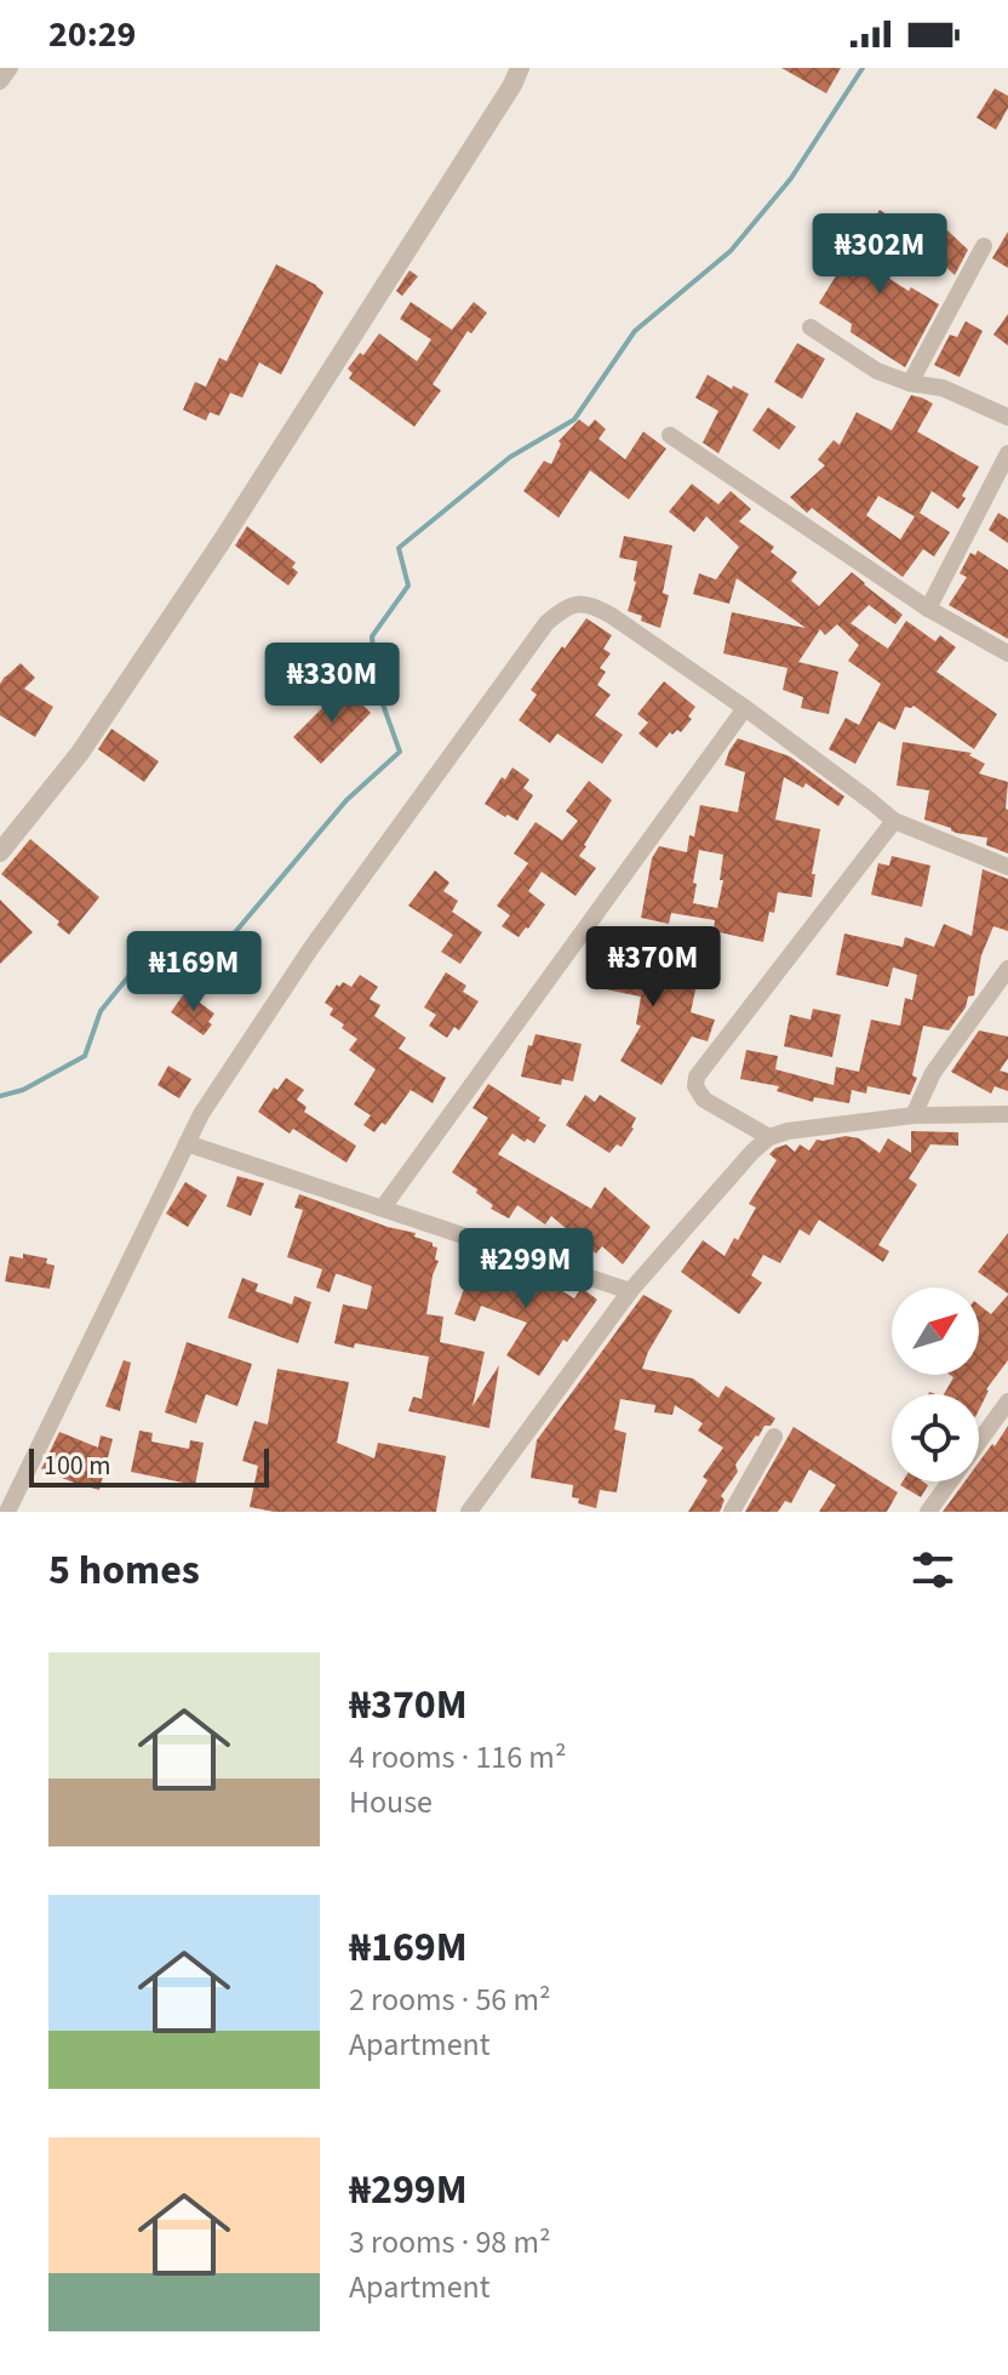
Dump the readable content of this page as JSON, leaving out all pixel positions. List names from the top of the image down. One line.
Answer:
{"scale_bar":"100 m","north":"top right","page":{"status":"20:29","price":["₦302M","₦330M","₦370M","₦169M","₦299M"],"scale":"100 m","heading":"5 homes","list":[{"name":"₦370M","note":"4 rooms · 116 m² · House"},{"name":"₦169M","note":"2 rooms · 56 m² · Apartment"},{"name":"₦299M","note":"3 rooms · 98 m² · Apartment"}]}}
